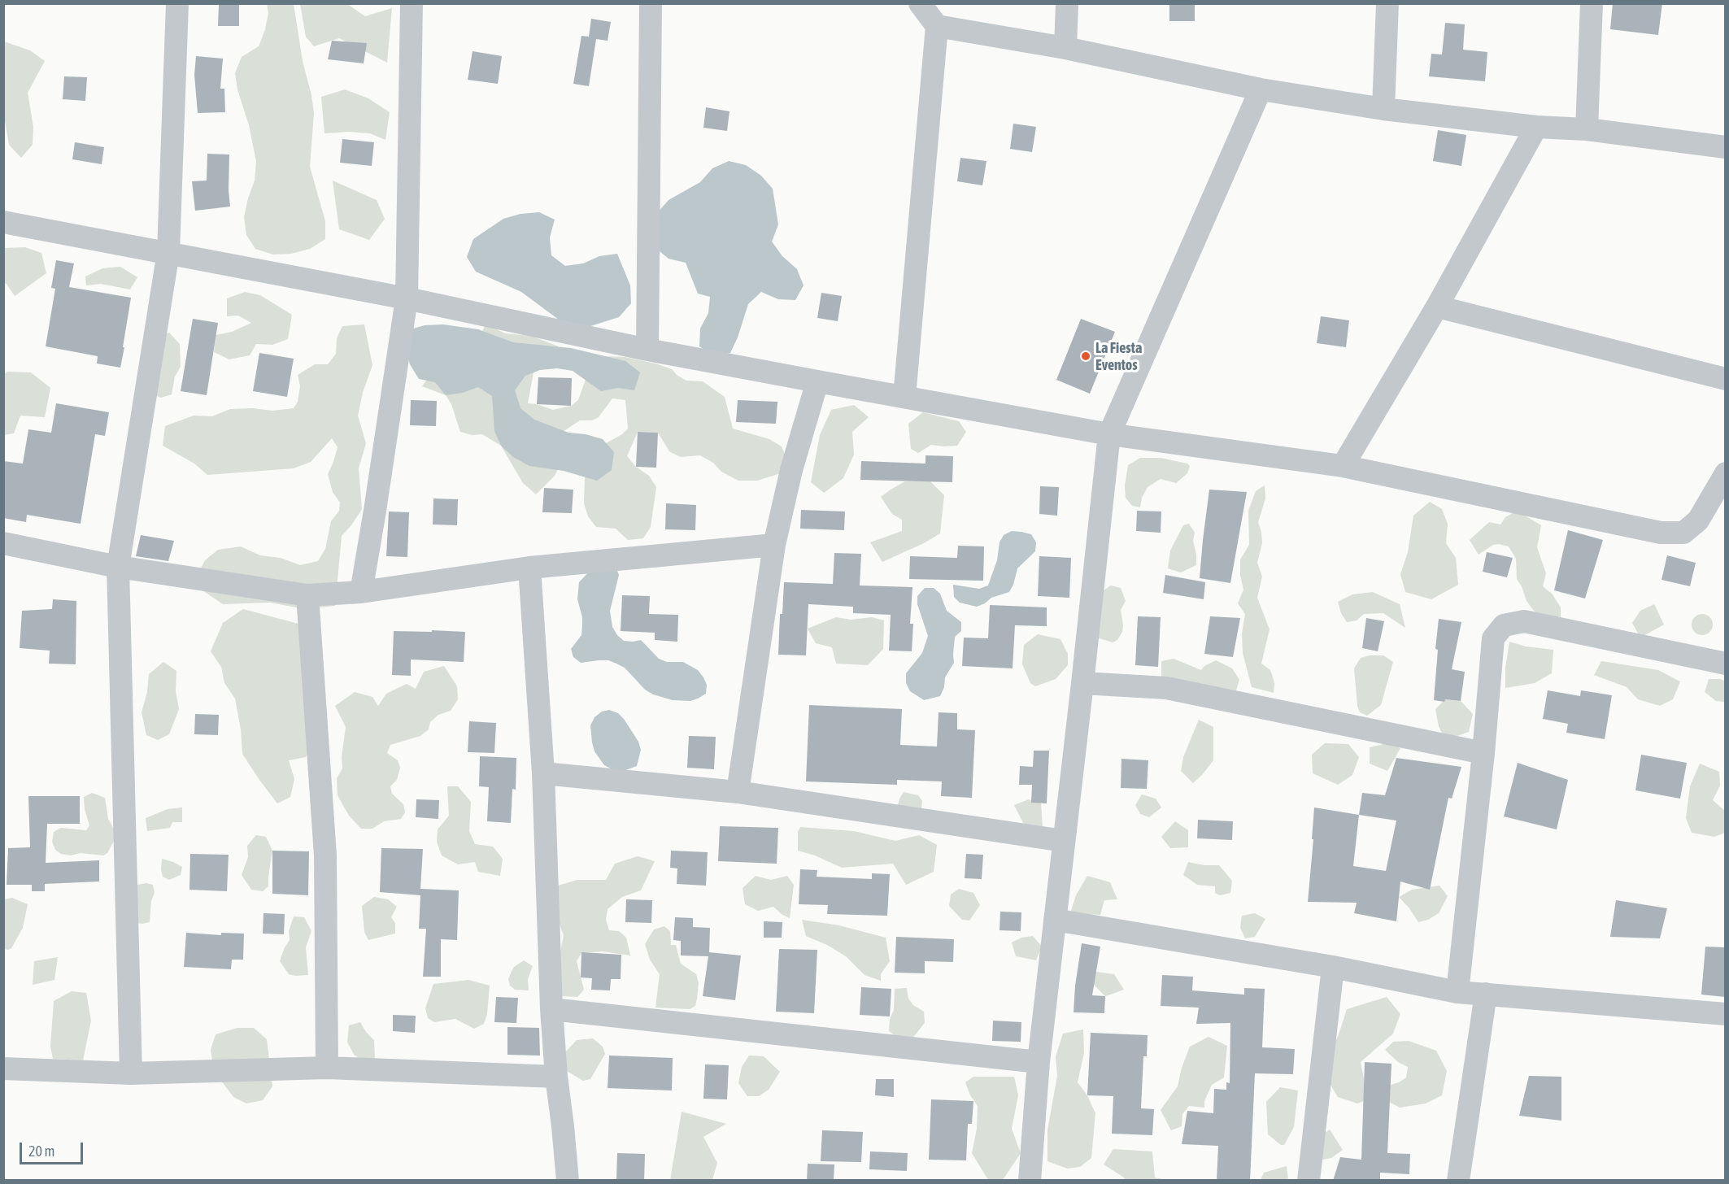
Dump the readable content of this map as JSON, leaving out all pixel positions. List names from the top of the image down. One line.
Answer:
{"places":["La Fiesta Eventos"],"scale_bar":"20 m"}
